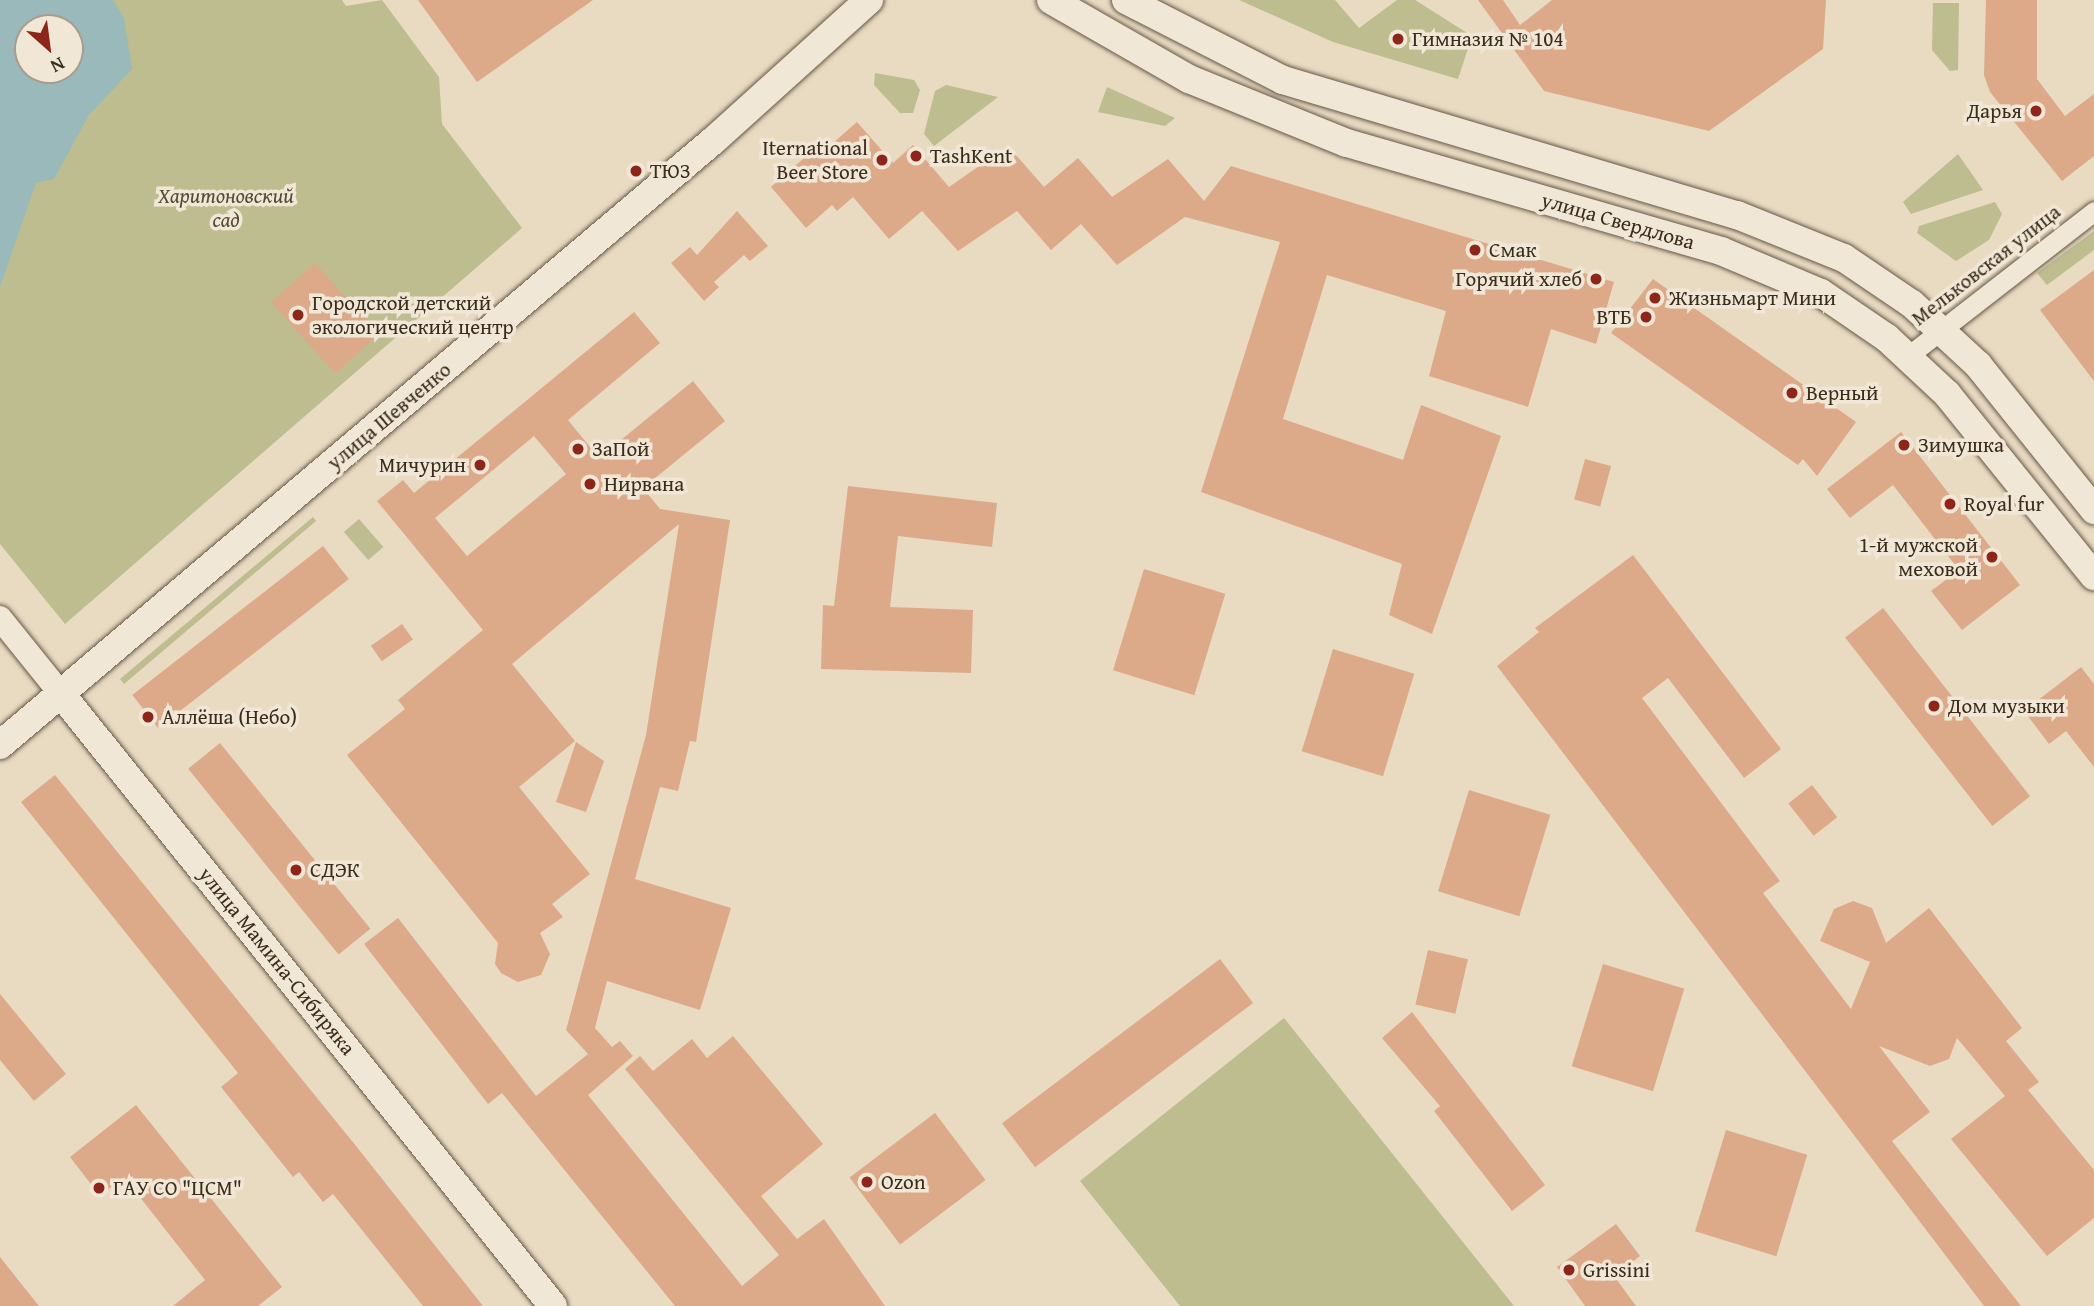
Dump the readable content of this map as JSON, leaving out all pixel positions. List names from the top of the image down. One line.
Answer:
{"streets":{"main road":["улица Свердлова","улица Шевченко","улица Мамина-Сибиряка"],"street":["Мельковская улица"]},"crossings":[["улица Свердлова","Мельковская улица"],["улица Шевченко","улица Мамина-Сибиряка"]],"parks":["Харитоновский сад"],"places":["Гимназия № 104","Дарья","TashKent","Iternational Beer Store","ТЮЗ","Смак","Горячий хлеб","Жизньмарт Мини","Городской детский экологический центр","ВТБ","Верный","Зимушка","ЗаПой","Мичурин","Нирвана","Royal fur","1-й мужской меховой","Дом музыки","Аллёша (Небо)","СДЭК","Ozon","ГАУ СО \"ЦСМ\"","Grissini"],"north":"bottom right"}
